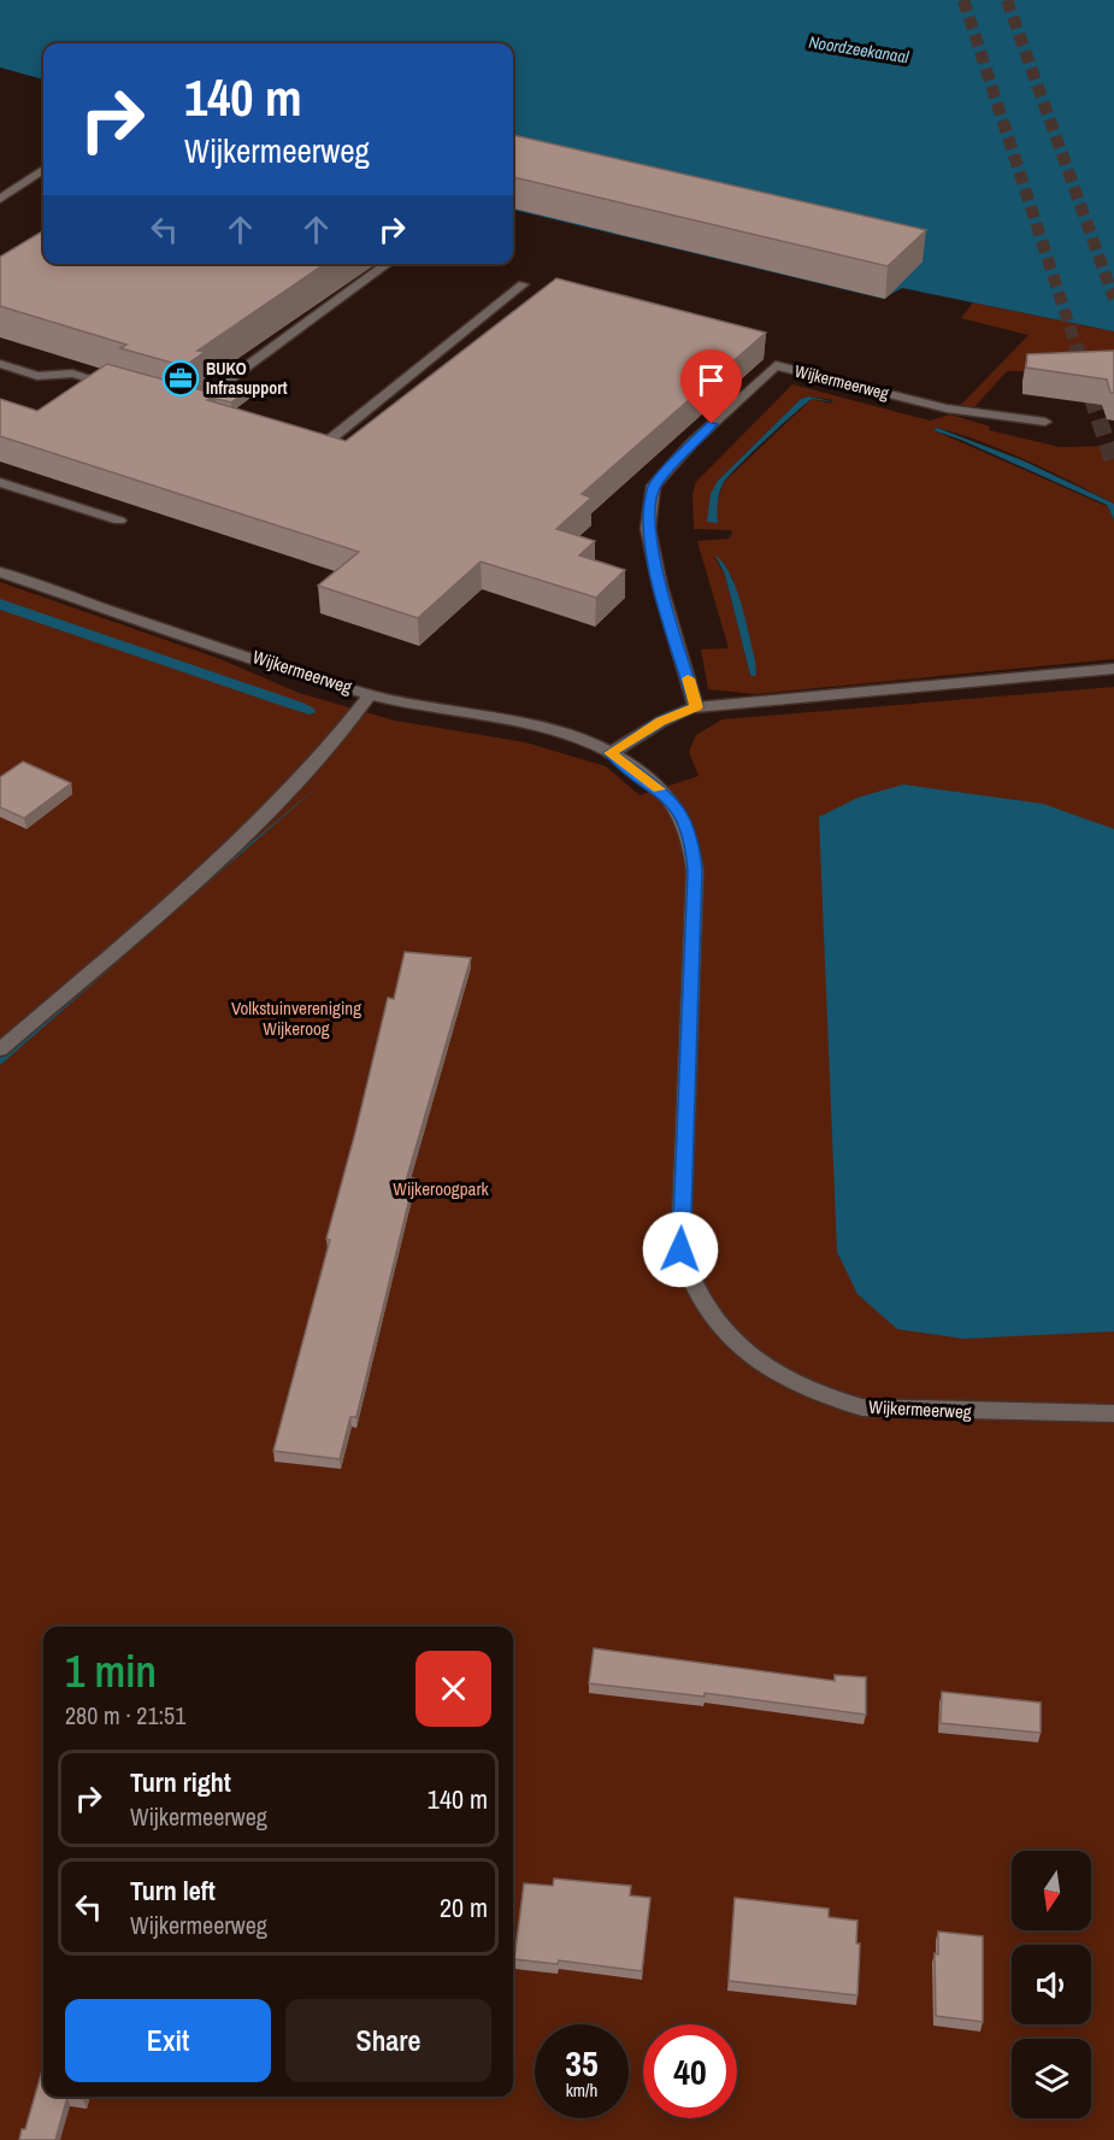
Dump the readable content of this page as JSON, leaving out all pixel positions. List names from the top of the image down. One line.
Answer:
{"streets":{"street":["Wijkermeerweg"]},"water":["Noordzeekanaal"],"parks":["Volkstuinvereniging Wijkeroog","Wijkeroogpark"],"places":{"office":["BUKO Infrasupport"]},"north":"bottom","page":{"turn":["140 m","Wijkermeerweg"],"heading":["1 min","280 m · 21:51"],"list":[{"name":"Turn right","note":"Wijkermeerweg","value":"140 m"},{"name":"Turn left","note":"Wijkermeerweg","value":"20 m"}],"buttons":["Exit","Share"],"speed":"35 km/h","limit":"40"}}
